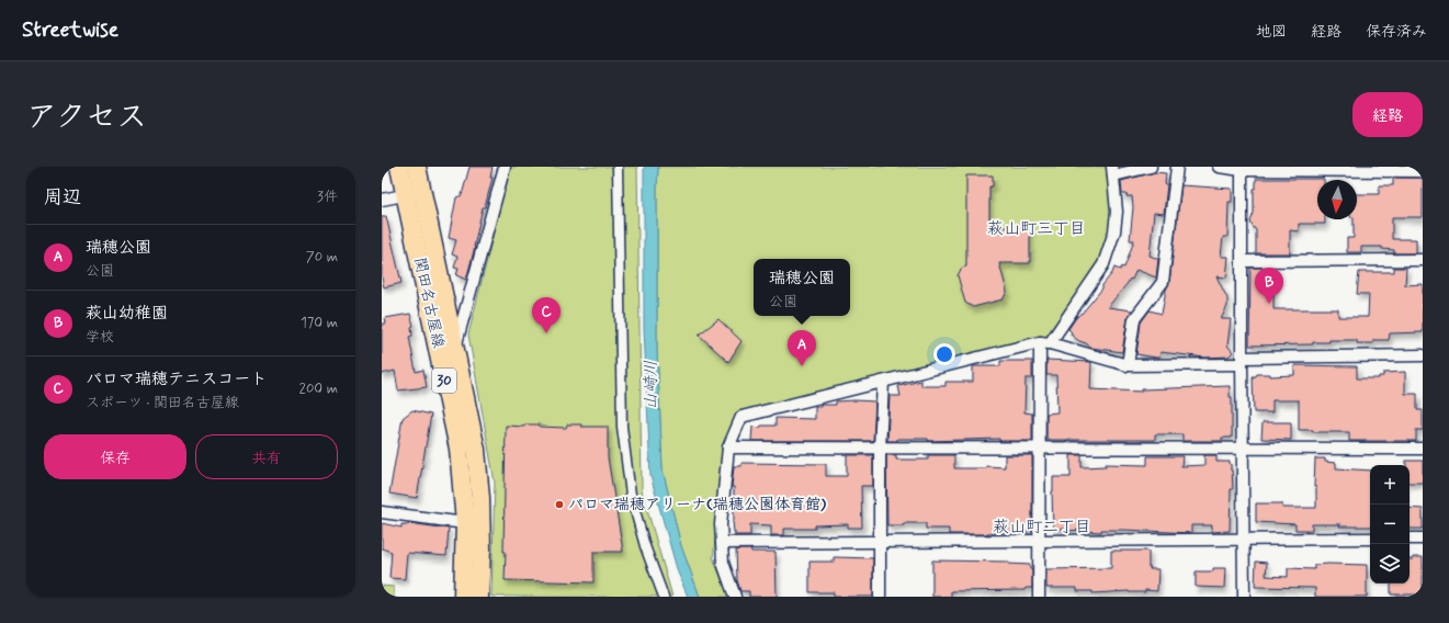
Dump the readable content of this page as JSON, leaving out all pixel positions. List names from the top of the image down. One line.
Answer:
{"streets":{"main road":["関田名古屋線","30"]},"districts":["萩山町三丁目","萩山町二丁目"],"water":["山崎川"],"places":["パロマ瑞穂アリーナ(瑞穂公園体育館)"],"north":"bottom","page":{"header":"Streetwise","nav":["地図","経路","保存済み"],"title":"アクセス","buttons":["経路",["保存","共有"]],"heading":["周辺","3件"],"list":[{"mark":"A","name":"瑞穂公園","note":"公園","value":"70 m"},{"mark":"B","name":"萩山幼稚園","note":"学校","value":"170 m"},{"mark":"C","name":"パロマ瑞穂テニスコート","note":"スポーツ · 関田名古屋線","value":"200 m"}],"popup":["瑞穂公園","公園"],"pins":["B","C","A"],"map_buttons":["+","−"]}}
